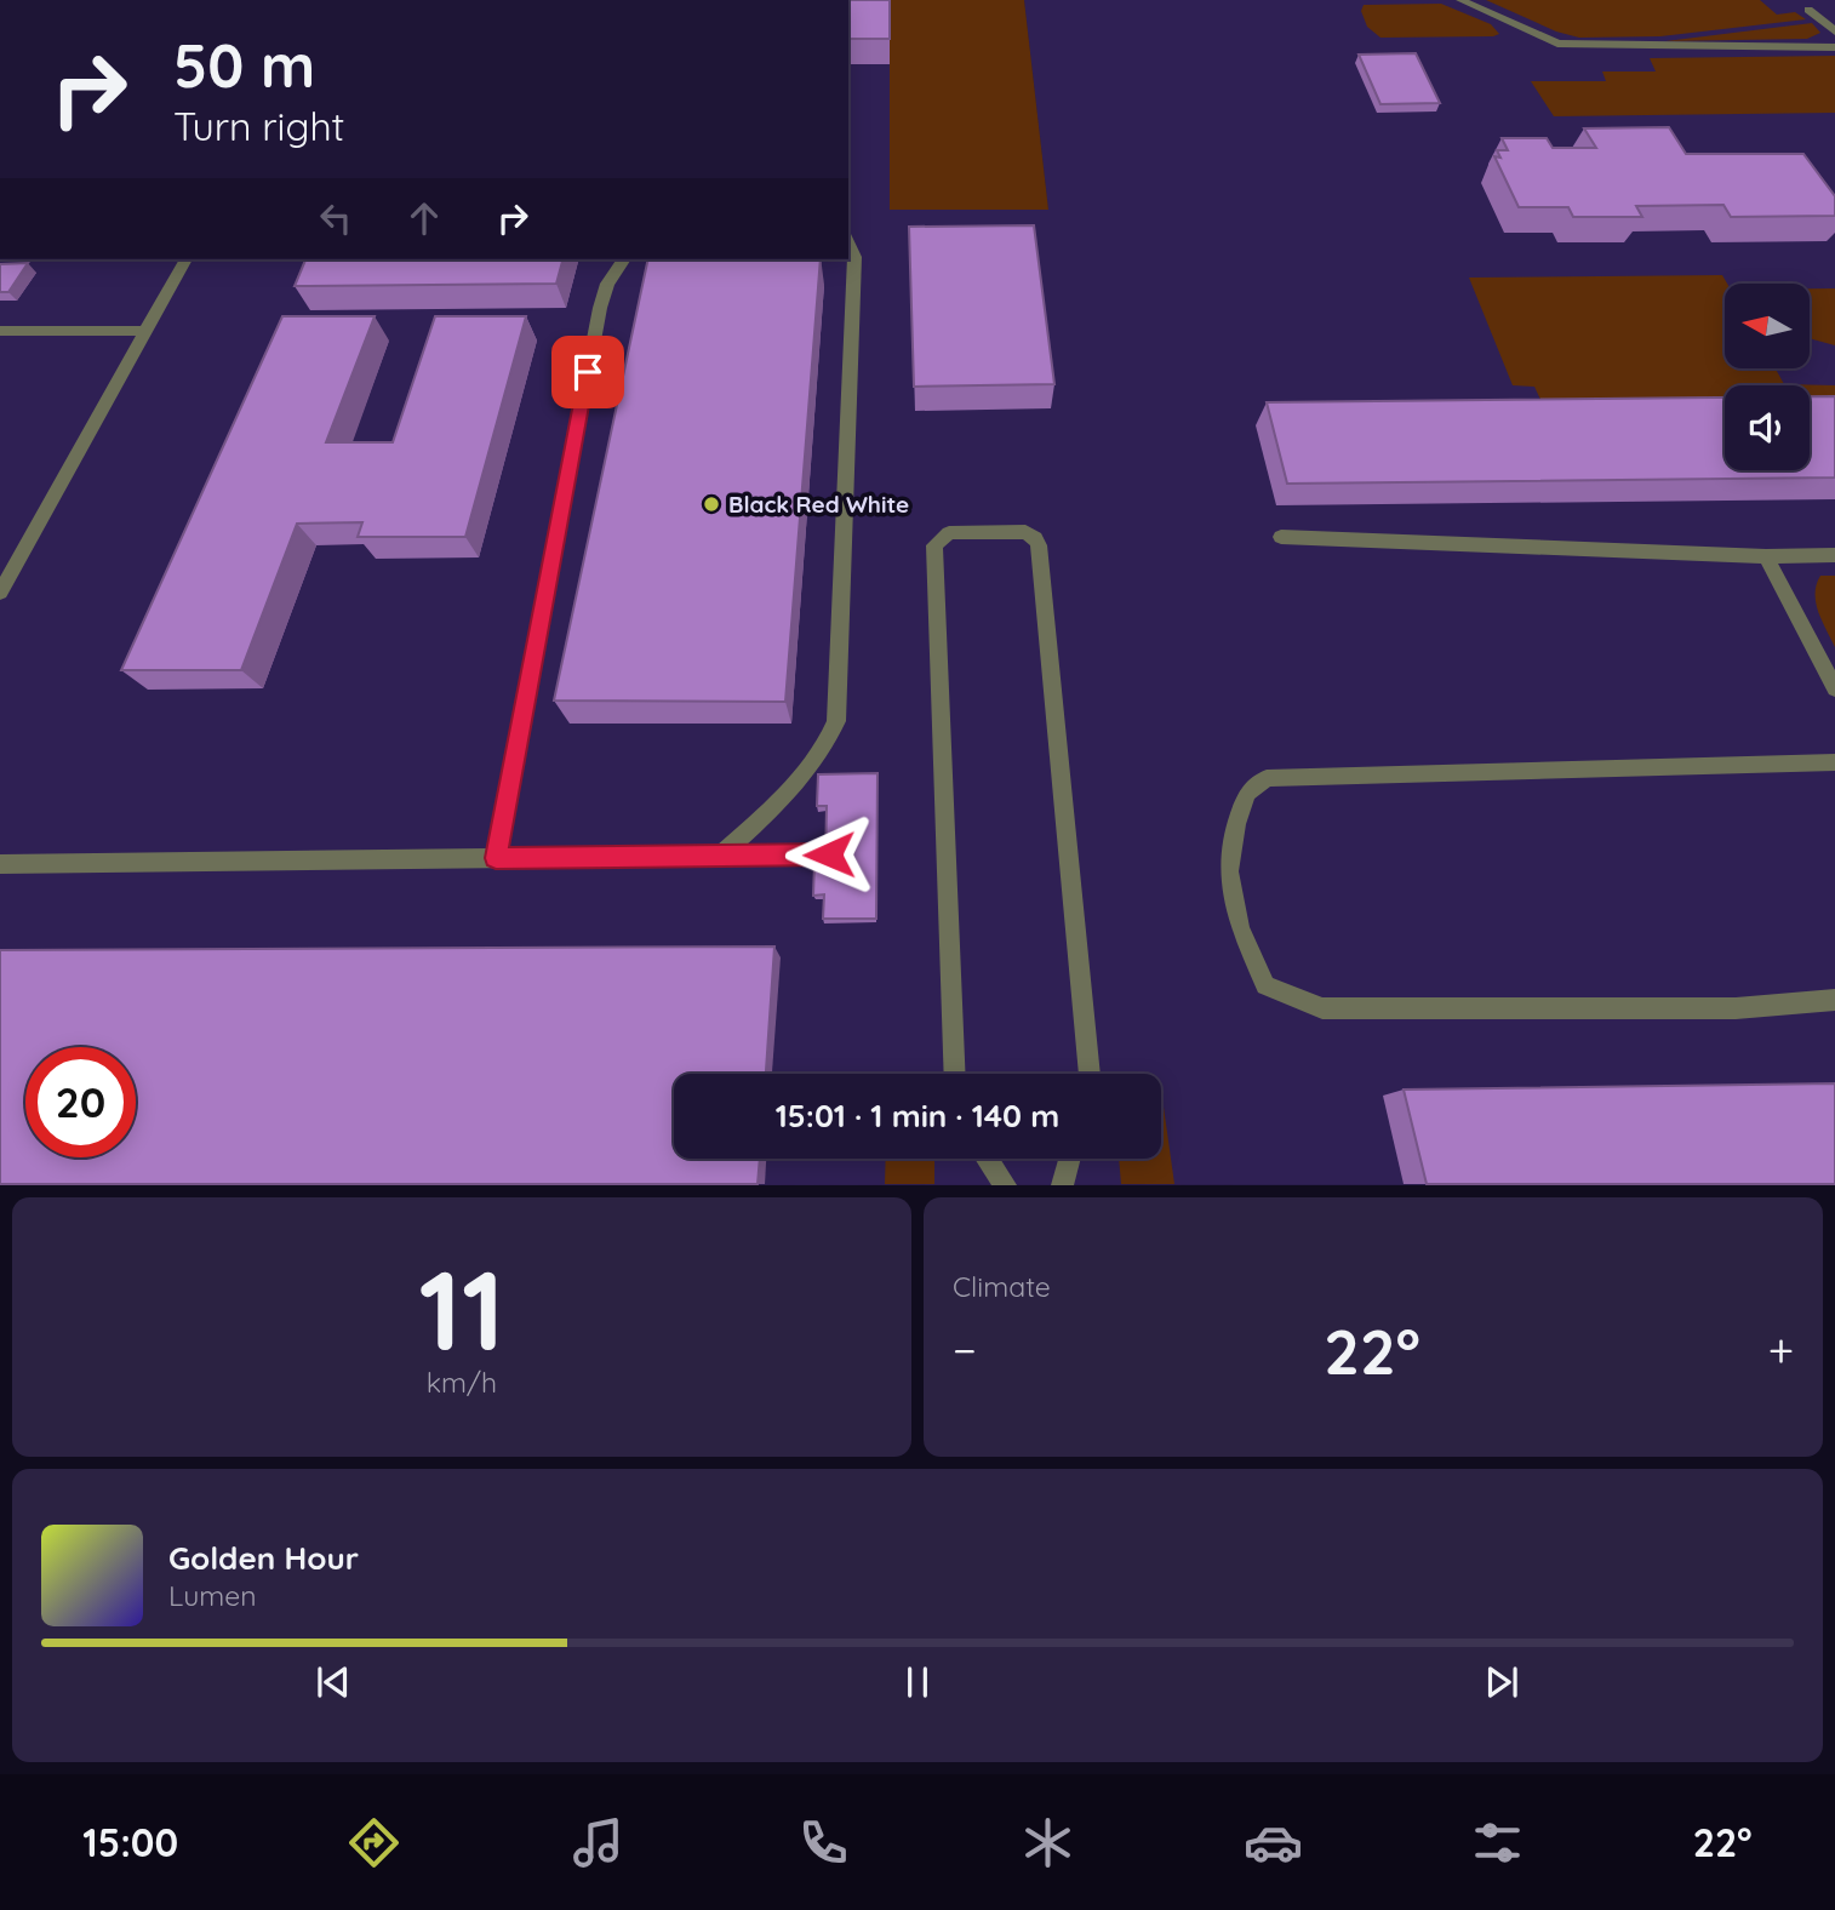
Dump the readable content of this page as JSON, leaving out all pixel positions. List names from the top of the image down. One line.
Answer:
{"places":["Black Red White"],"north":"left","page":{"turn":["50 m","Turn right"],"limit":"20","trip":"15:01 · 1 min · 140 m","tile":[["11","km/h"],"Climate"],"heat":["−","22°","+"],"song":["Golden Hour","Lumen"],"tabs":["15:00","22°"]}}
